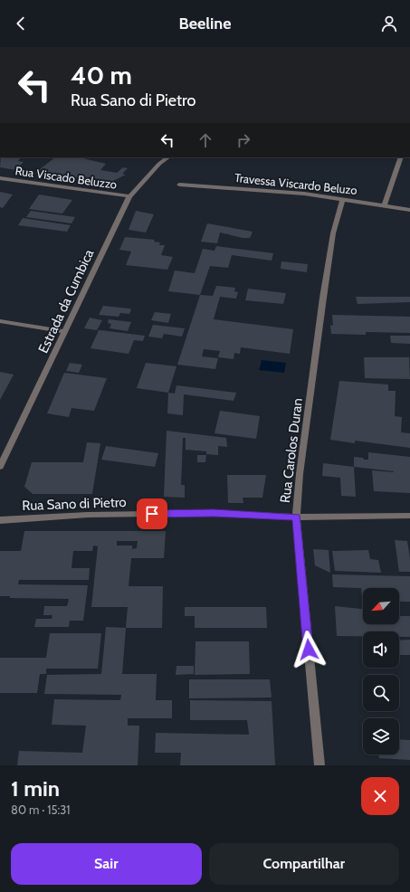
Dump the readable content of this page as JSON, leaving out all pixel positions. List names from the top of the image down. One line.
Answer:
{"streets":{"street":["Rua Viscado Beluzzo","Travessa Viscardo Beluzo","Estrada da Cumbica","Rua Carolos Duran","Rua Sano di Pietro"]},"crossings":[["Rua Viscado Beluzzo","Estrada da Cumbica"],["Travessa Viscardo Beluzo","Rua Carolos Duran"],["Rua Carolos Duran","Rua Sano di Pietro"]],"north":"bottom left","page":{"header":"Beeline","turn":["40 m","Rua Sano di Pietro"],"heading":["1 min","80 m · 15:31"],"buttons":["Sair","Compartilhar"]}}
